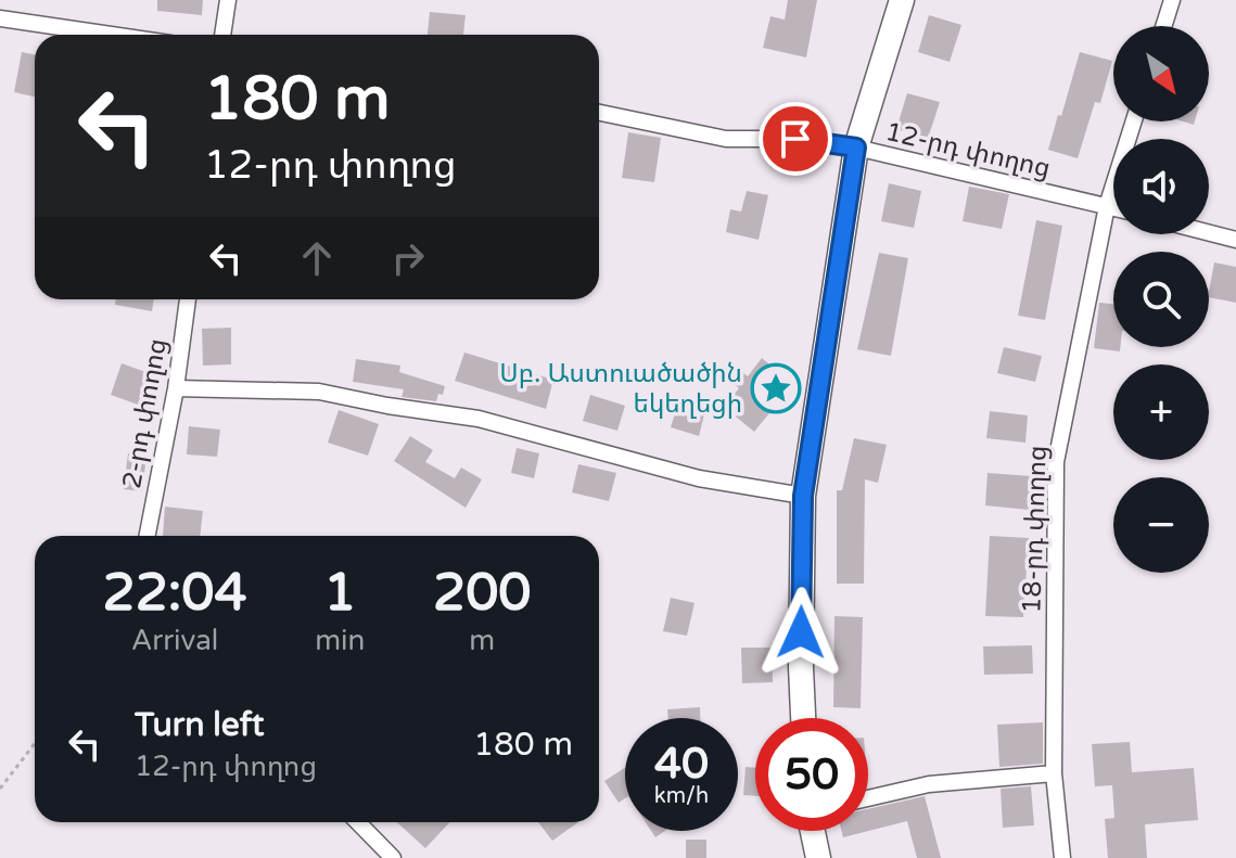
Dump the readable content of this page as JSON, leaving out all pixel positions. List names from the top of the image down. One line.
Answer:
{"streets":{"street":["12-րդ փողոց","2-րդ փողոց","18-րդ փողոց"]},"crossings":[["12-րդ փողոց","18-րդ փողոց"]],"places":{"place":["Սբ. Աստուածածին եկեղեցի"]},"north":"bottom right","page":{"map_buttons":["+","−"],"turn":["180 m","12-րդ փողոց"],"eta":["22:04","Arrival","1","min","200","m"],"list":[{"name":"Turn left","note":"12-րդ փողոց","value":"180 m"}],"speed":"40 km/h","limit":"50"}}
